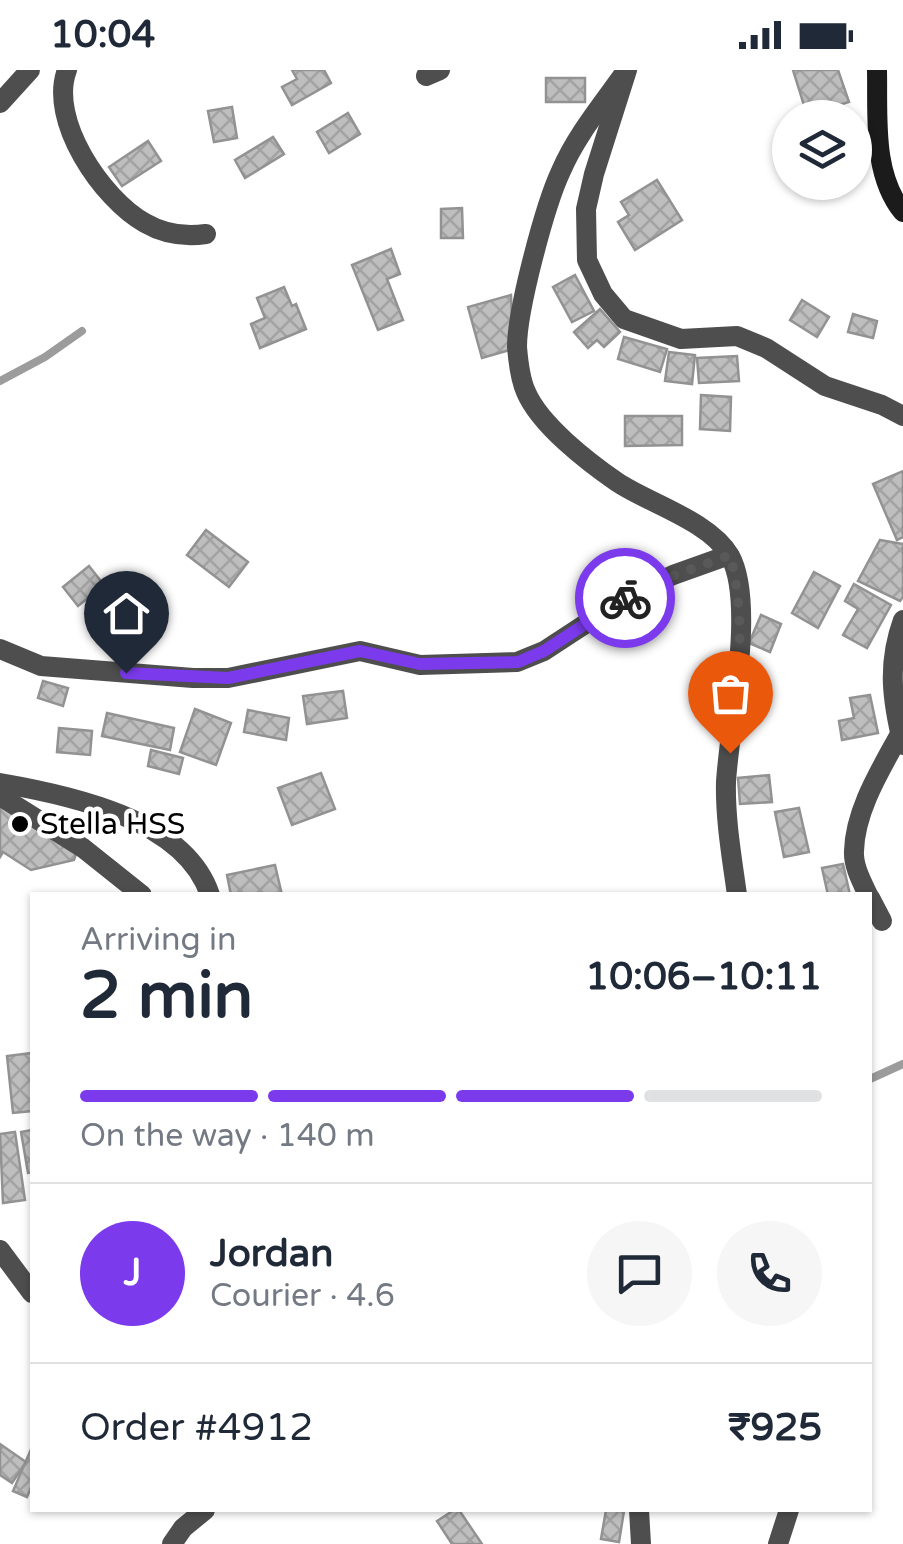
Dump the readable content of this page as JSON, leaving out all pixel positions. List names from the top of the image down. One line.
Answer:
{"places":["Stella HSS"],"page":{"status":"10:04","heading":["2 min","Arriving in","10:06–10:11"],"panel":["Jordan","Courier · 4.6","Order #4912","₹925"],"bar":"On the way · 140 m","round":"J"}}
